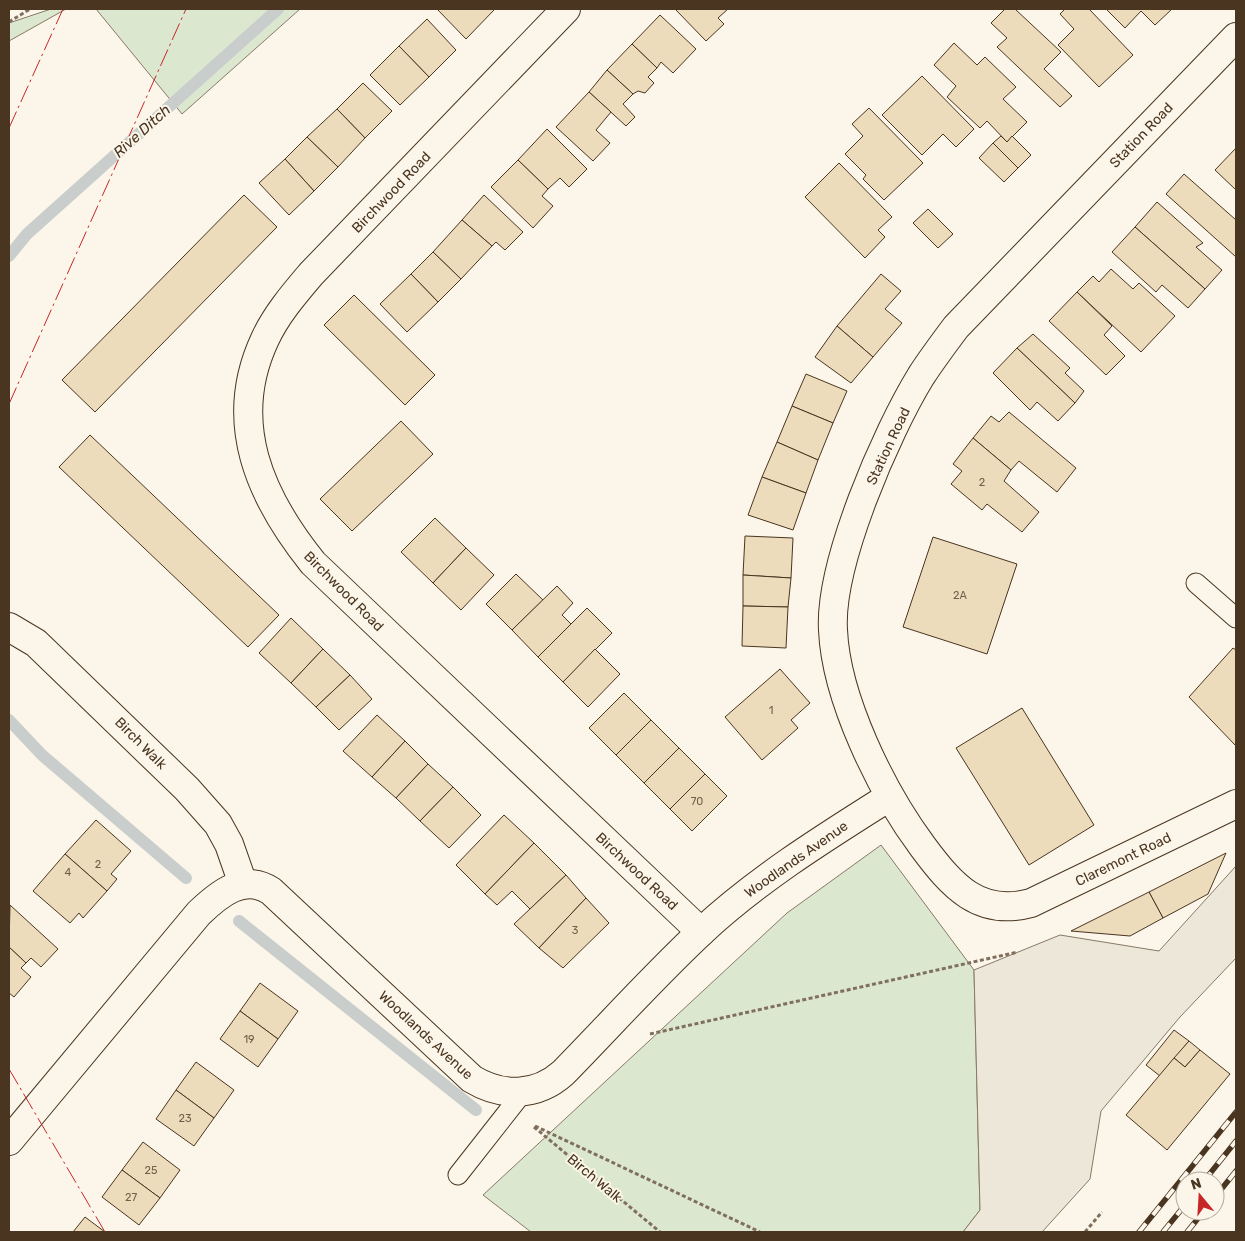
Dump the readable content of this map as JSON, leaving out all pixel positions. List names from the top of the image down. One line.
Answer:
{"streets":{"street":["Station Road","Birchwood Road","Birch Walk","Woodlands Avenue","Claremont Road"]},"crossings":[["Station Road","Woodlands Avenue"],["Station Road","Claremont Road"],["Birchwood Road","Woodlands Avenue"],["Birch Walk","Woodlands Avenue"]],"water":["Rive Ditch"],"house_numbers":["2","2A","1","70","2","4","3","19","23","25","27"],"north":"top"}
